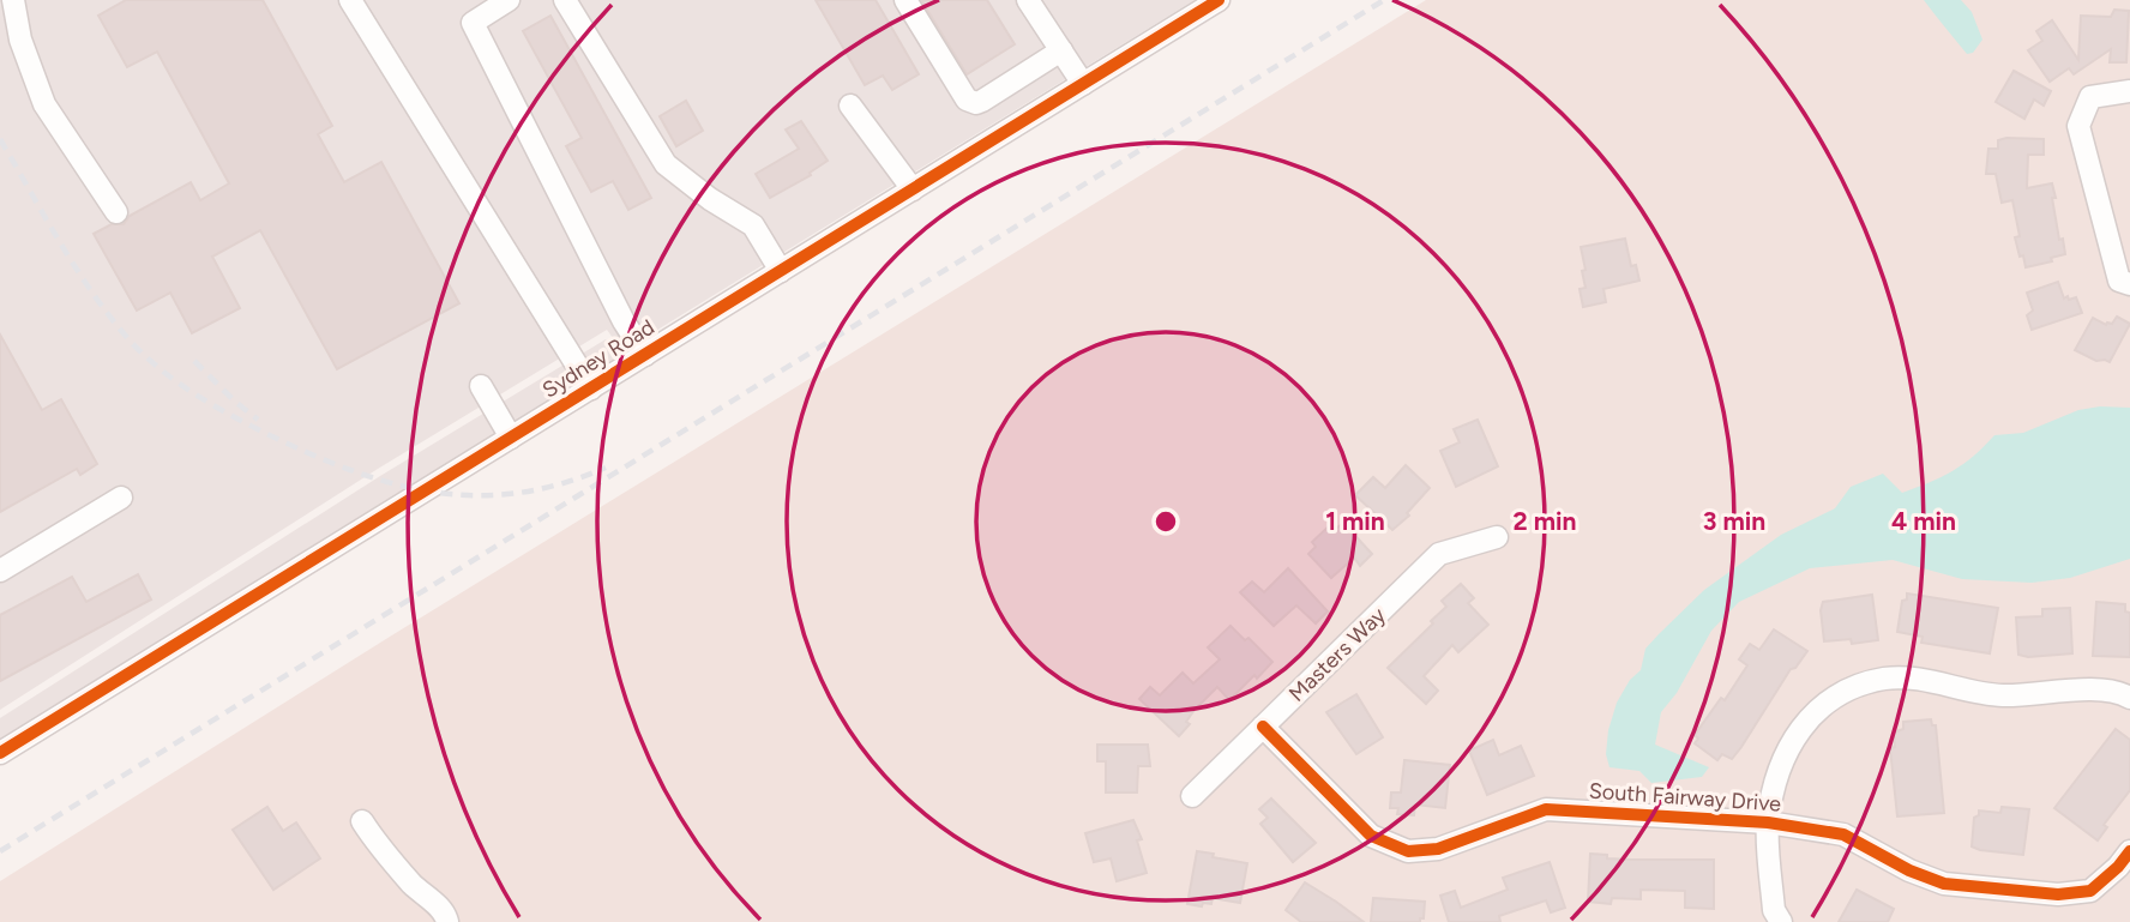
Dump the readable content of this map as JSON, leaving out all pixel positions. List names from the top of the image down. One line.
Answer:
{"streets":{"street":["Sydney Road","Masters Way","South Fairway Drive"]},"crossings":[["Masters Way","South Fairway Drive"]],"rings":["1 min","2 min","3 min","4 min"]}
